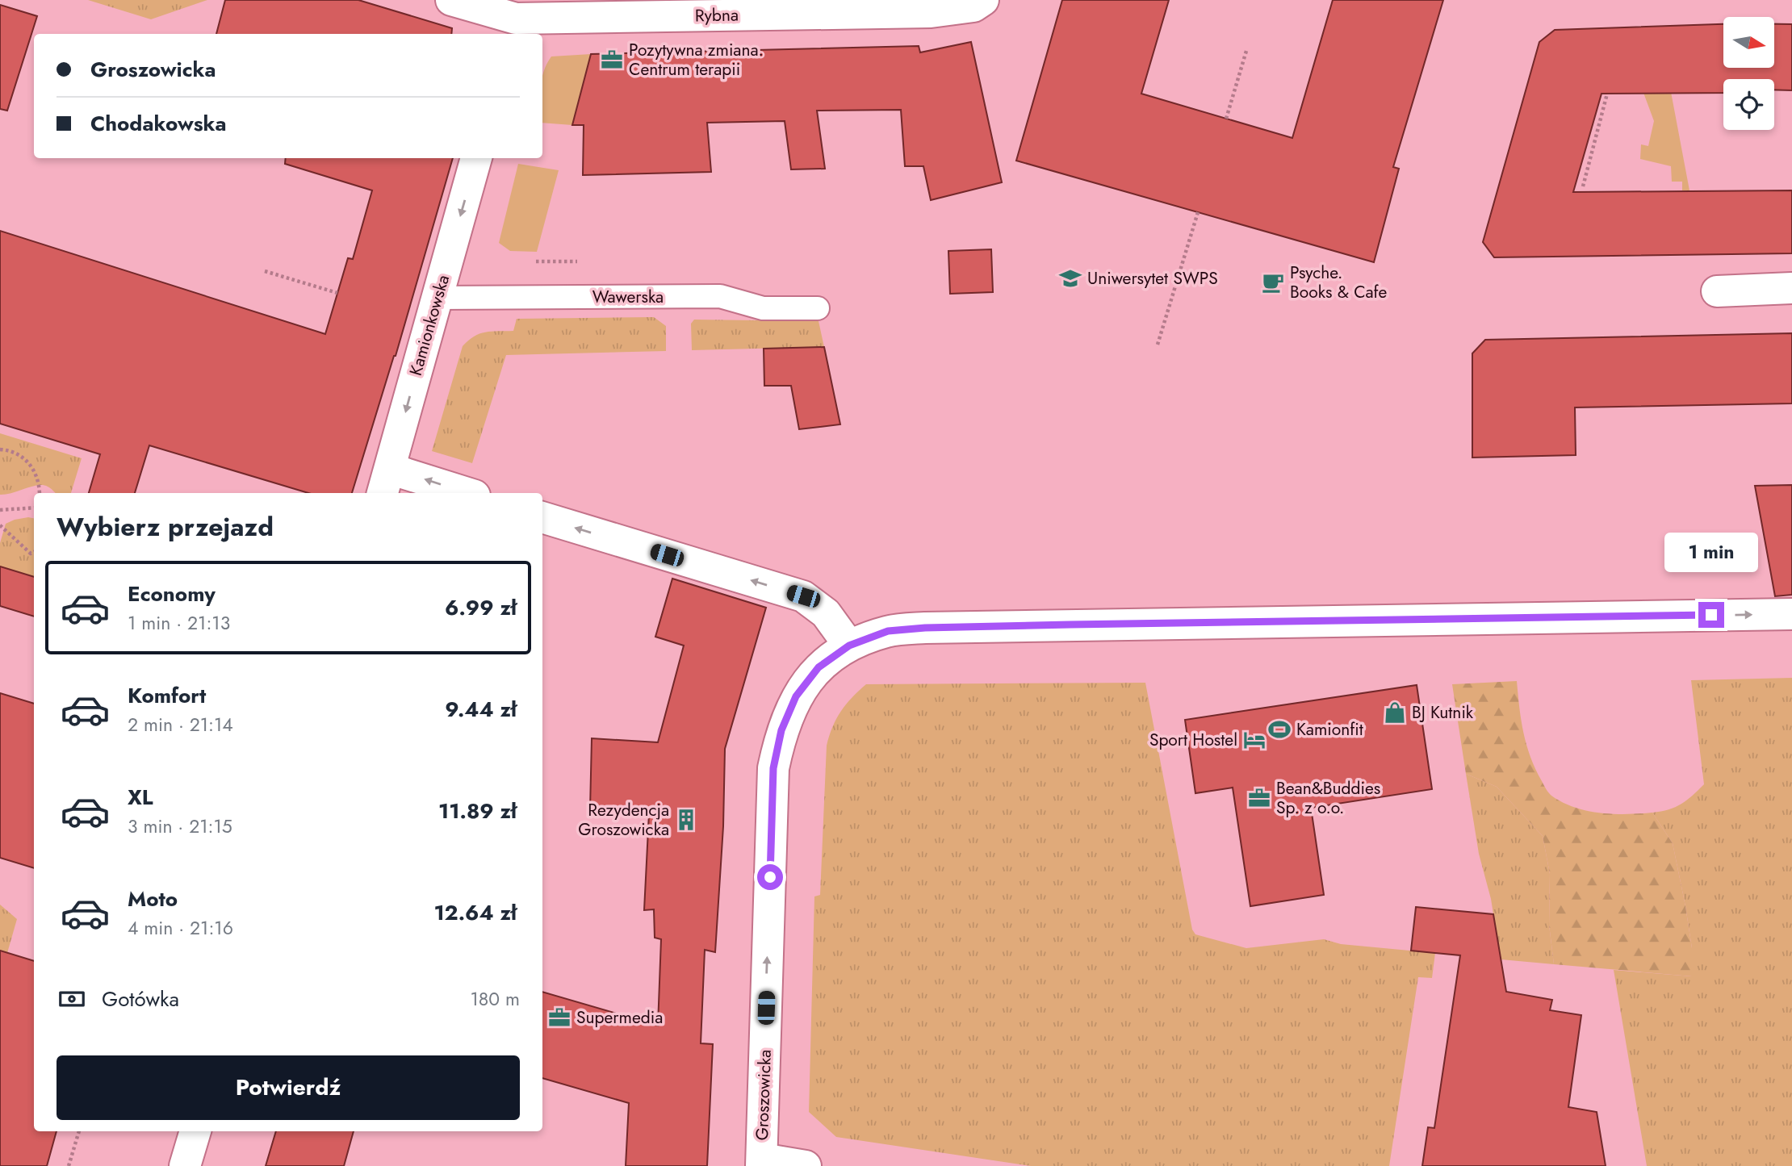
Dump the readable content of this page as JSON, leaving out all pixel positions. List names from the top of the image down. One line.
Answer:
{"streets":{"street":["Rybna","Kamionkowska","Groszowicka"],"lane":["Wawerska"]},"crossings":[["Wawerska","Kamionkowska"]],"one_way":["Kamionkowska"],"places":{"office":["Pozytywna zmiana. Centrum terapii","Bean&Buddies Sp. z o.o.","Supermedia"],"school or university":["Uniwersytet SWPS"],"cafe":["Psyche. Books & Cafe"],"shop":["BJ Kutnik"],"sports":["Kamionfit"],"hotel":["Sport Hostel"],"building":["Rezydencja Groszowicka"]},"north":"right","page":{"banner":["Groszowicka","Chodakowska"],"heading":"Wybierz przejazd","bubble":"1 min","list":[{"name":"Economy","note":"1 min · 21:13","value":"6.99 zł"},{"name":"Komfort","note":"2 min · 21:14","value":"9.44 zł"},{"name":"XL","note":"3 min · 21:15","value":"11.89 zł"},{"name":"Moto","note":"4 min · 21:16","value":"12.64 zł"}],"pay":["Gotówka","180 m"],"buttons":"Potwierdź"}}
